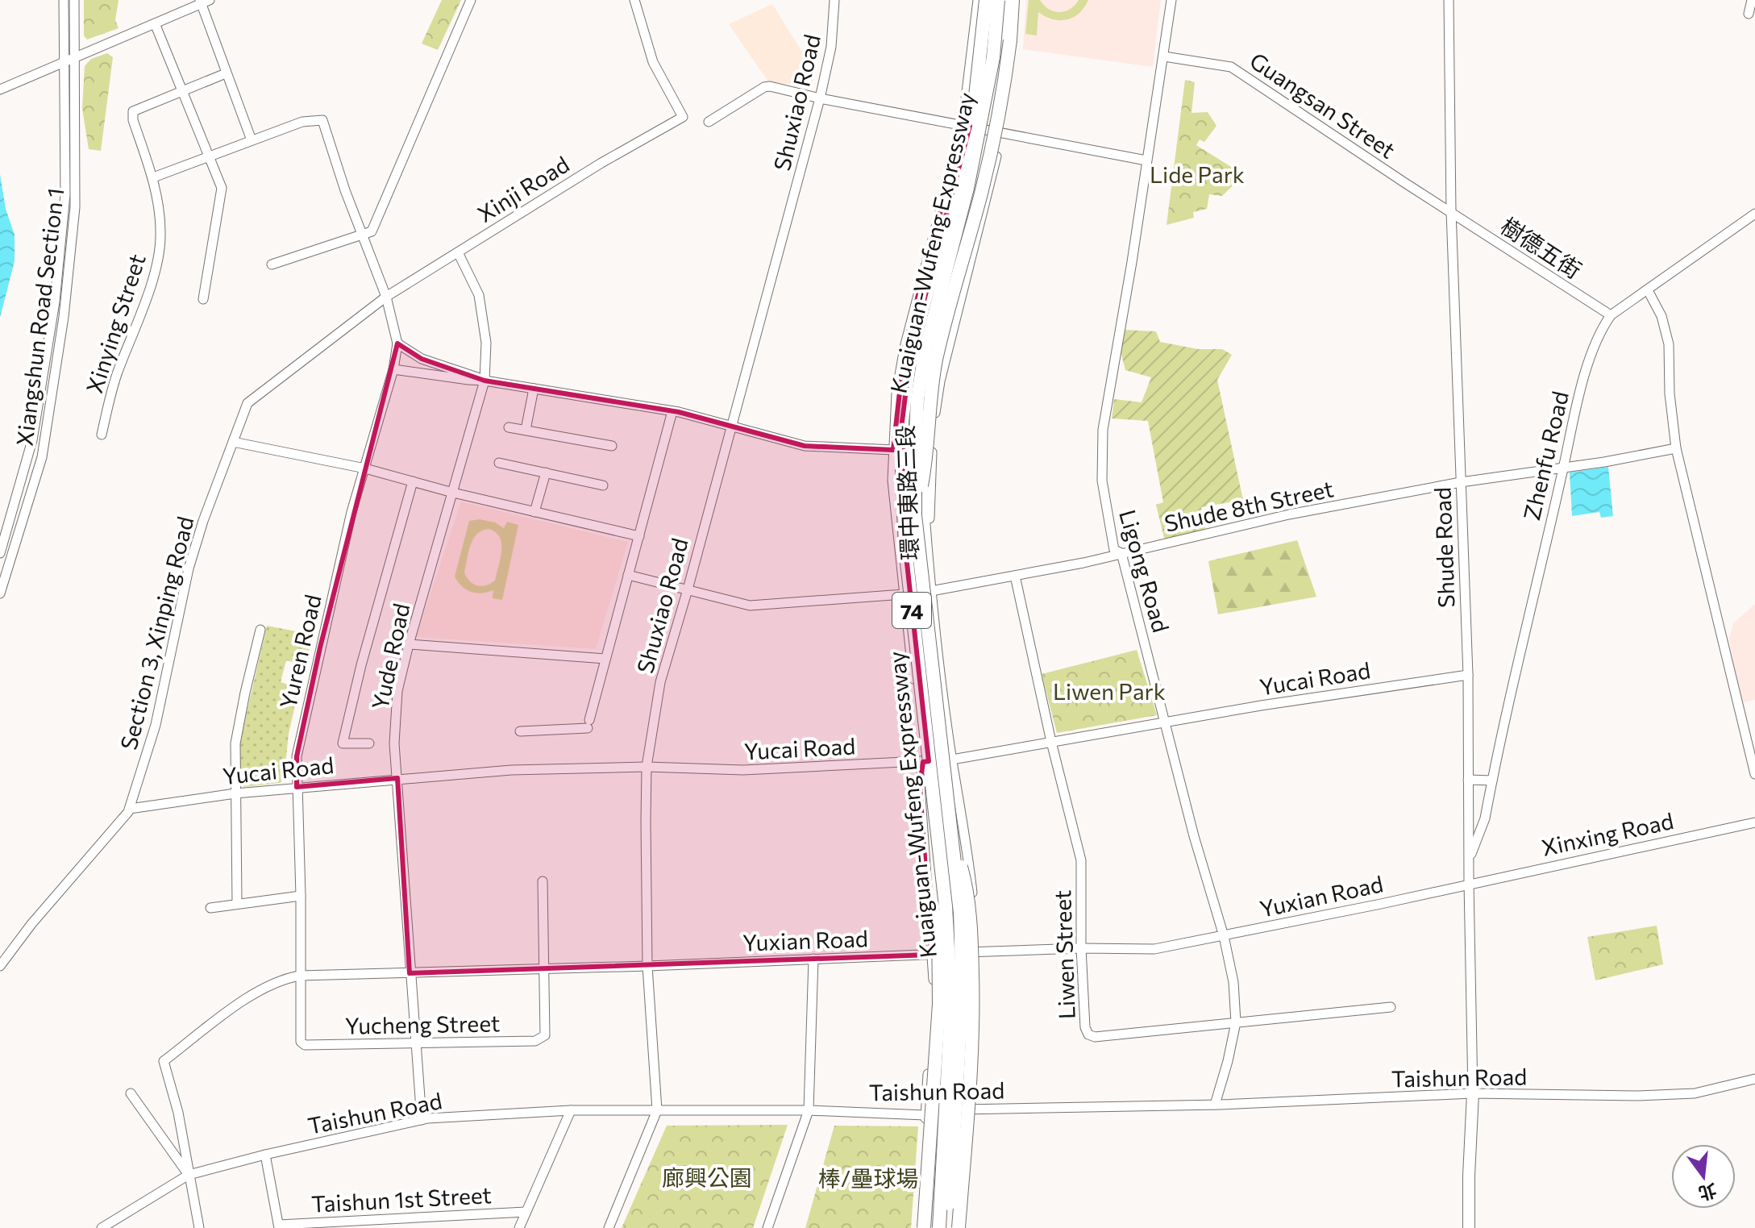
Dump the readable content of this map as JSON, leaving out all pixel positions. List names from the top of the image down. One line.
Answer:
{"streets":{"highway":["Kuaiguan-Wufeng Expressway","74"],"street":["Shuxiao Road","Guangsan Street","Xinji Road","樹德五街","Xiangshun Road Section 1","Xinying Street","Zhenfu Road","環中東路三段","Shude 8th Street","Shude Road","Ligong Road","Section 3, Xinping Road","Yuren Road","Yude Road","Yucai Road","Xinxing Road","Yuxian Road","Liwen Street","Yucheng Street","Taishun Road","Taishun 1st Street"]},"crossings":[["Shuxiao Road","Yucai Road"],["Shuxiao Road","Yuxian Road"],["Shuxiao Road","Taishun Road"],["Guangsan Street","樹德五街"],["Guangsan Street","Shude Road"],["Guangsan Street","Ligong Road"],["Xinji Road","Section 3, Xinping Road"],["Xinji Road","Yude Road"],["Kuaiguan-Wufeng Expressway","74"],["樹德五街","Zhenfu Road"],["樹德五街","Shude Road"],["Zhenfu Road","Shude 8th Street"],["Zhenfu Road","Shude Road"],["環中東路三段","Shude 8th Street"],["環中東路三段","Yucai Road"],["環中東路三段","Yuxian Road"],["環中東路三段","Taishun Road"],["Shude 8th Street","Shude Road"],["Shude 8th Street","Ligong Road"],["Shude 8th Street","Liwen Street"],["Shude Road","Yucai Road"],["Shude Road","Xinxing Road"],["Shude Road","Yuxian Road"],["Shude Road","Taishun Road"],["Ligong Road","Yucai Road"],["Ligong Road","Yuxian Road"],["Ligong Road","Liwen Street"],["Ligong Road","Taishun Road"],["Section 3, Xinping Road","Yucai Road"],["Yuren Road","Yucai Road"],["Yuren Road","Yuxian Road"],["Yuren Road","Yucheng Street"],["Yude Road","Yucai Road"],["Yude Road","Yuxian Road"],["Yude Road","Yucheng Street"],["Yude Road","Taishun Road"],["Yucai Road","Liwen Street"],["Xinxing Road","Yuxian Road"],["Yuxian Road","Liwen Street"],["Yuxian Road","Yucheng Street"],["Yuxian Road","Taishun Road"]],"parks":["Lide Park","Liwen Park","廊興公園","棒/壘球場"],"north":"bottom"}
